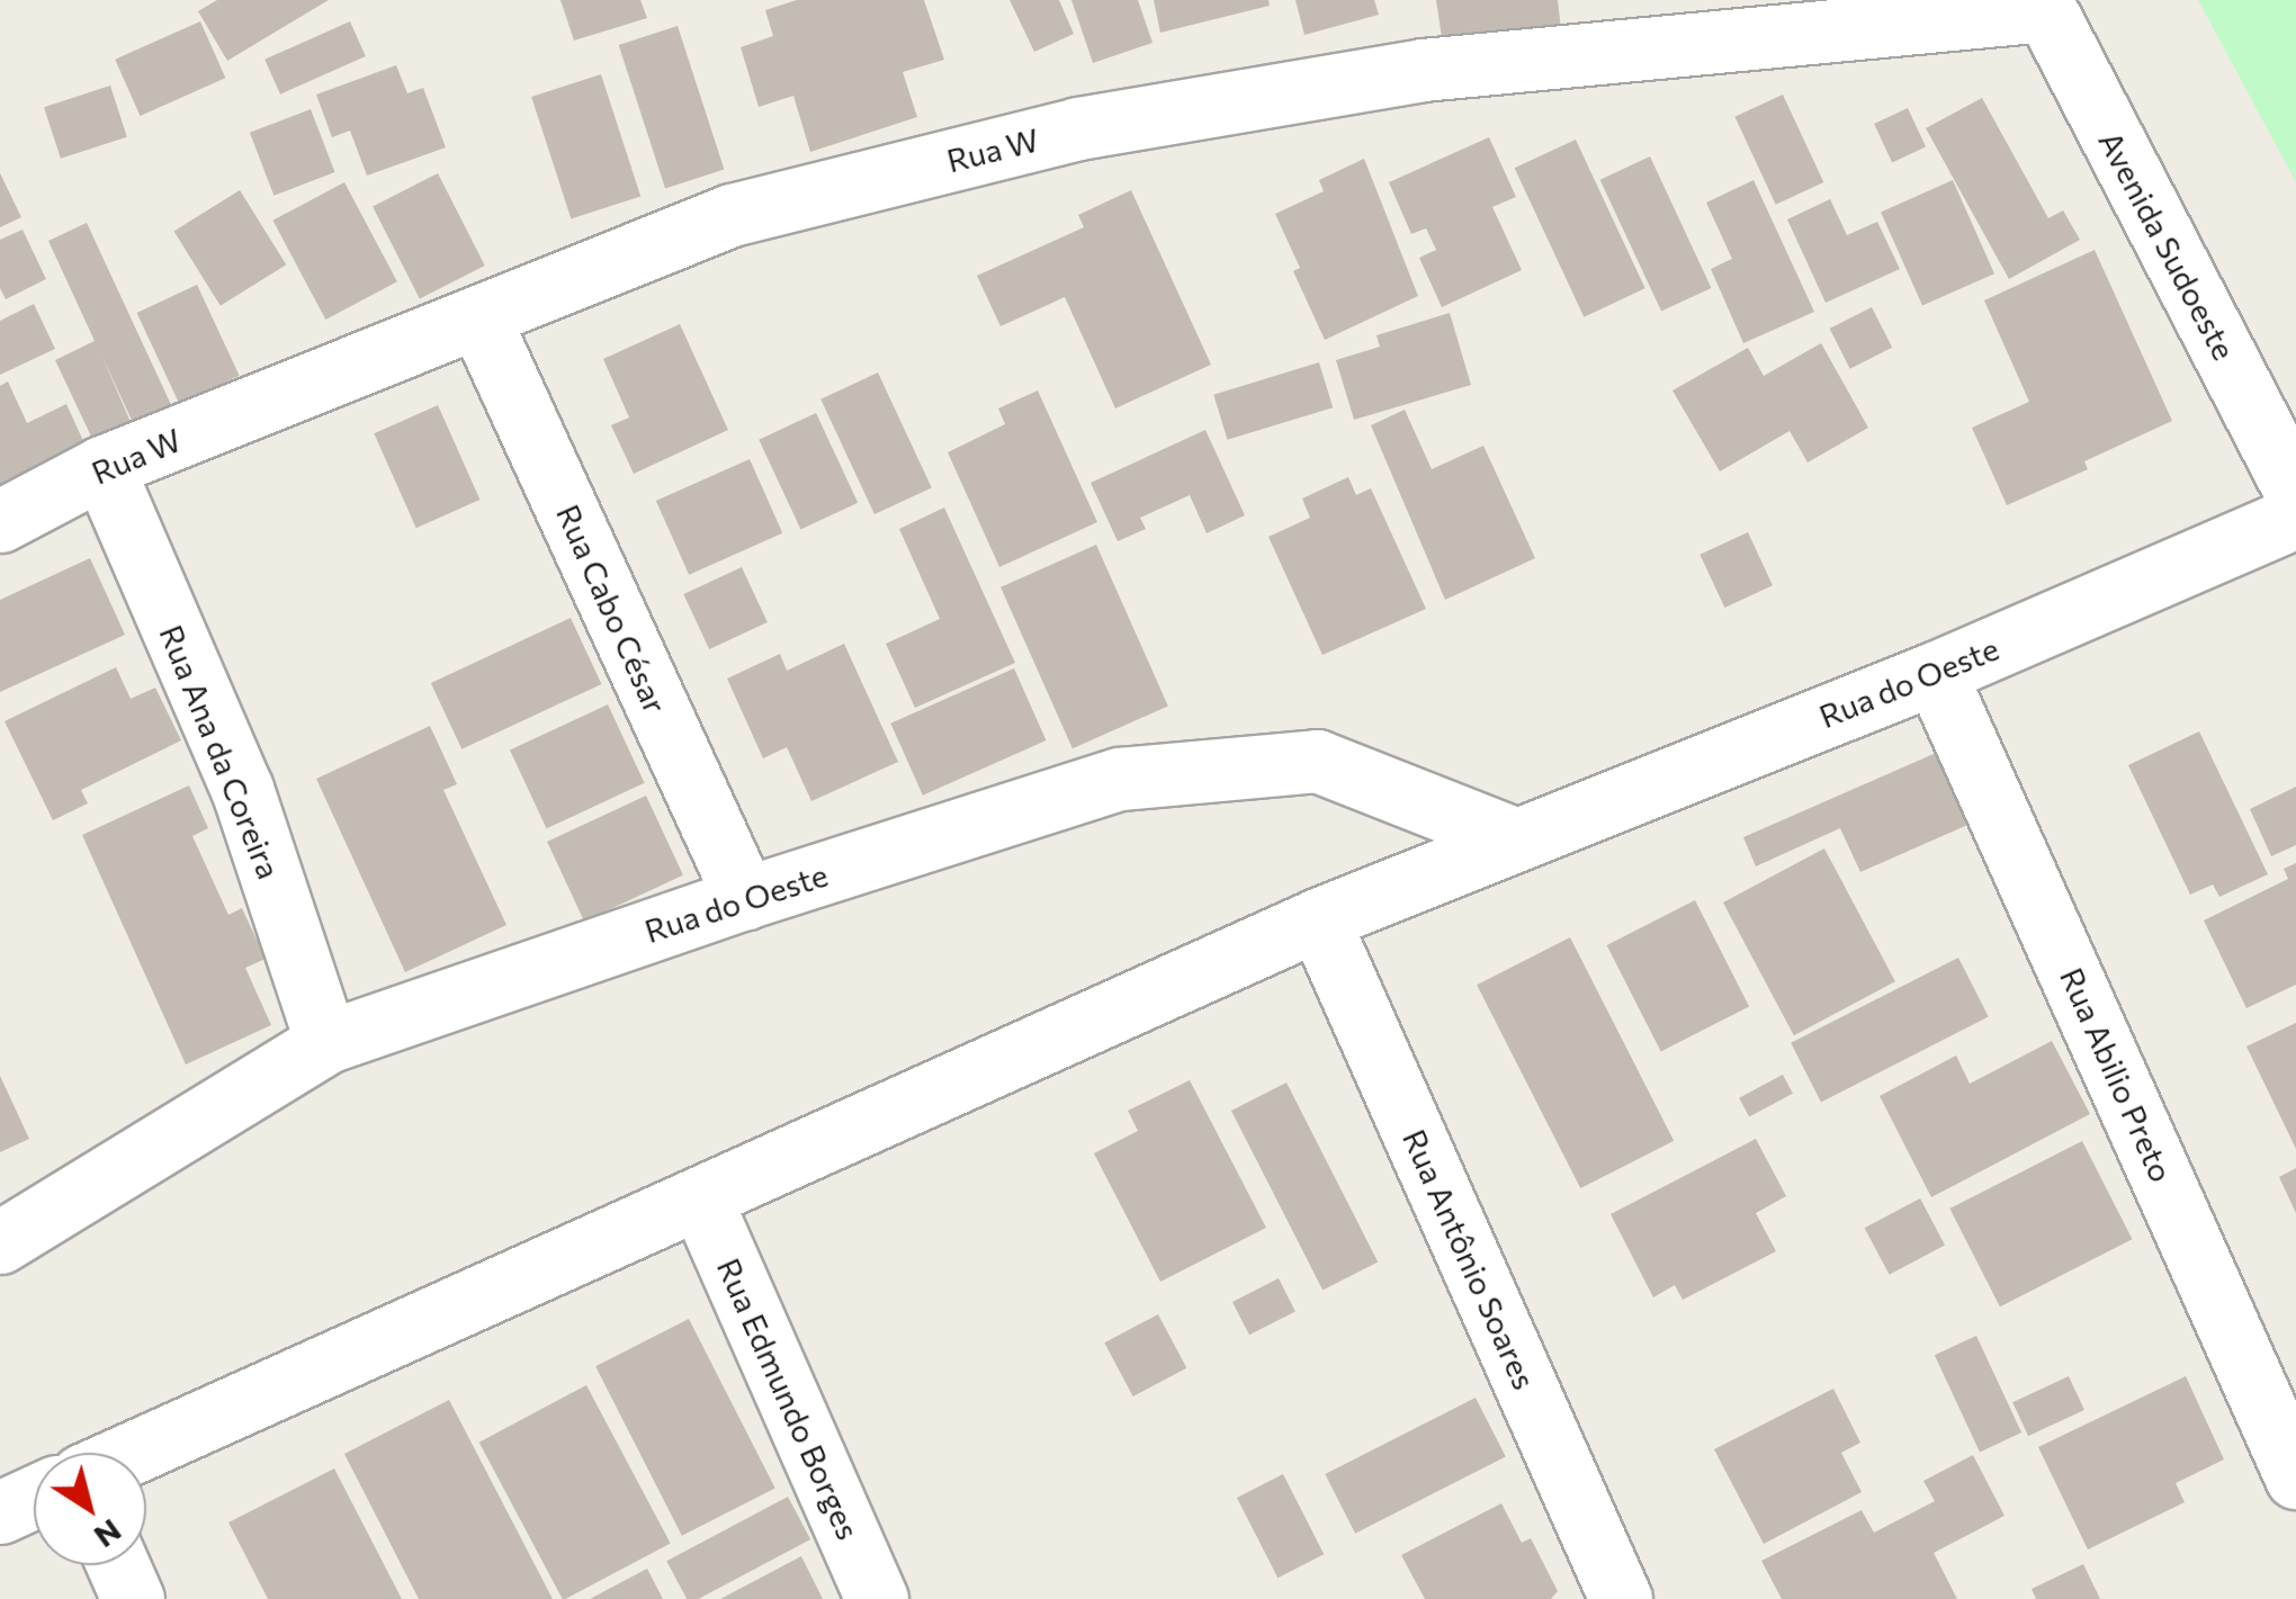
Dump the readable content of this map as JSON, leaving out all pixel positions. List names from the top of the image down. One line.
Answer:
{"streets":{"street":["Rua W","Avenida Sudoeste","Rua Cabo César","Rua do Oeste","Rua Ana da Coreira","Rua Abilio Preto","Rua Antônio Soares","Rua Edmundo Borges"]},"crossings":[["Rua W","Avenida Sudoeste"],["Rua W","Rua Cabo César"],["Rua W","Rua Ana da Coreira"],["Rua Cabo César","Rua do Oeste"],["Rua do Oeste","Rua Ana da Coreira"],["Rua do Oeste","Rua Abilio Preto"],["Rua do Oeste","Rua Antônio Soares"],["Rua do Oeste","Rua Edmundo Borges"]],"north":"bottom right"}
